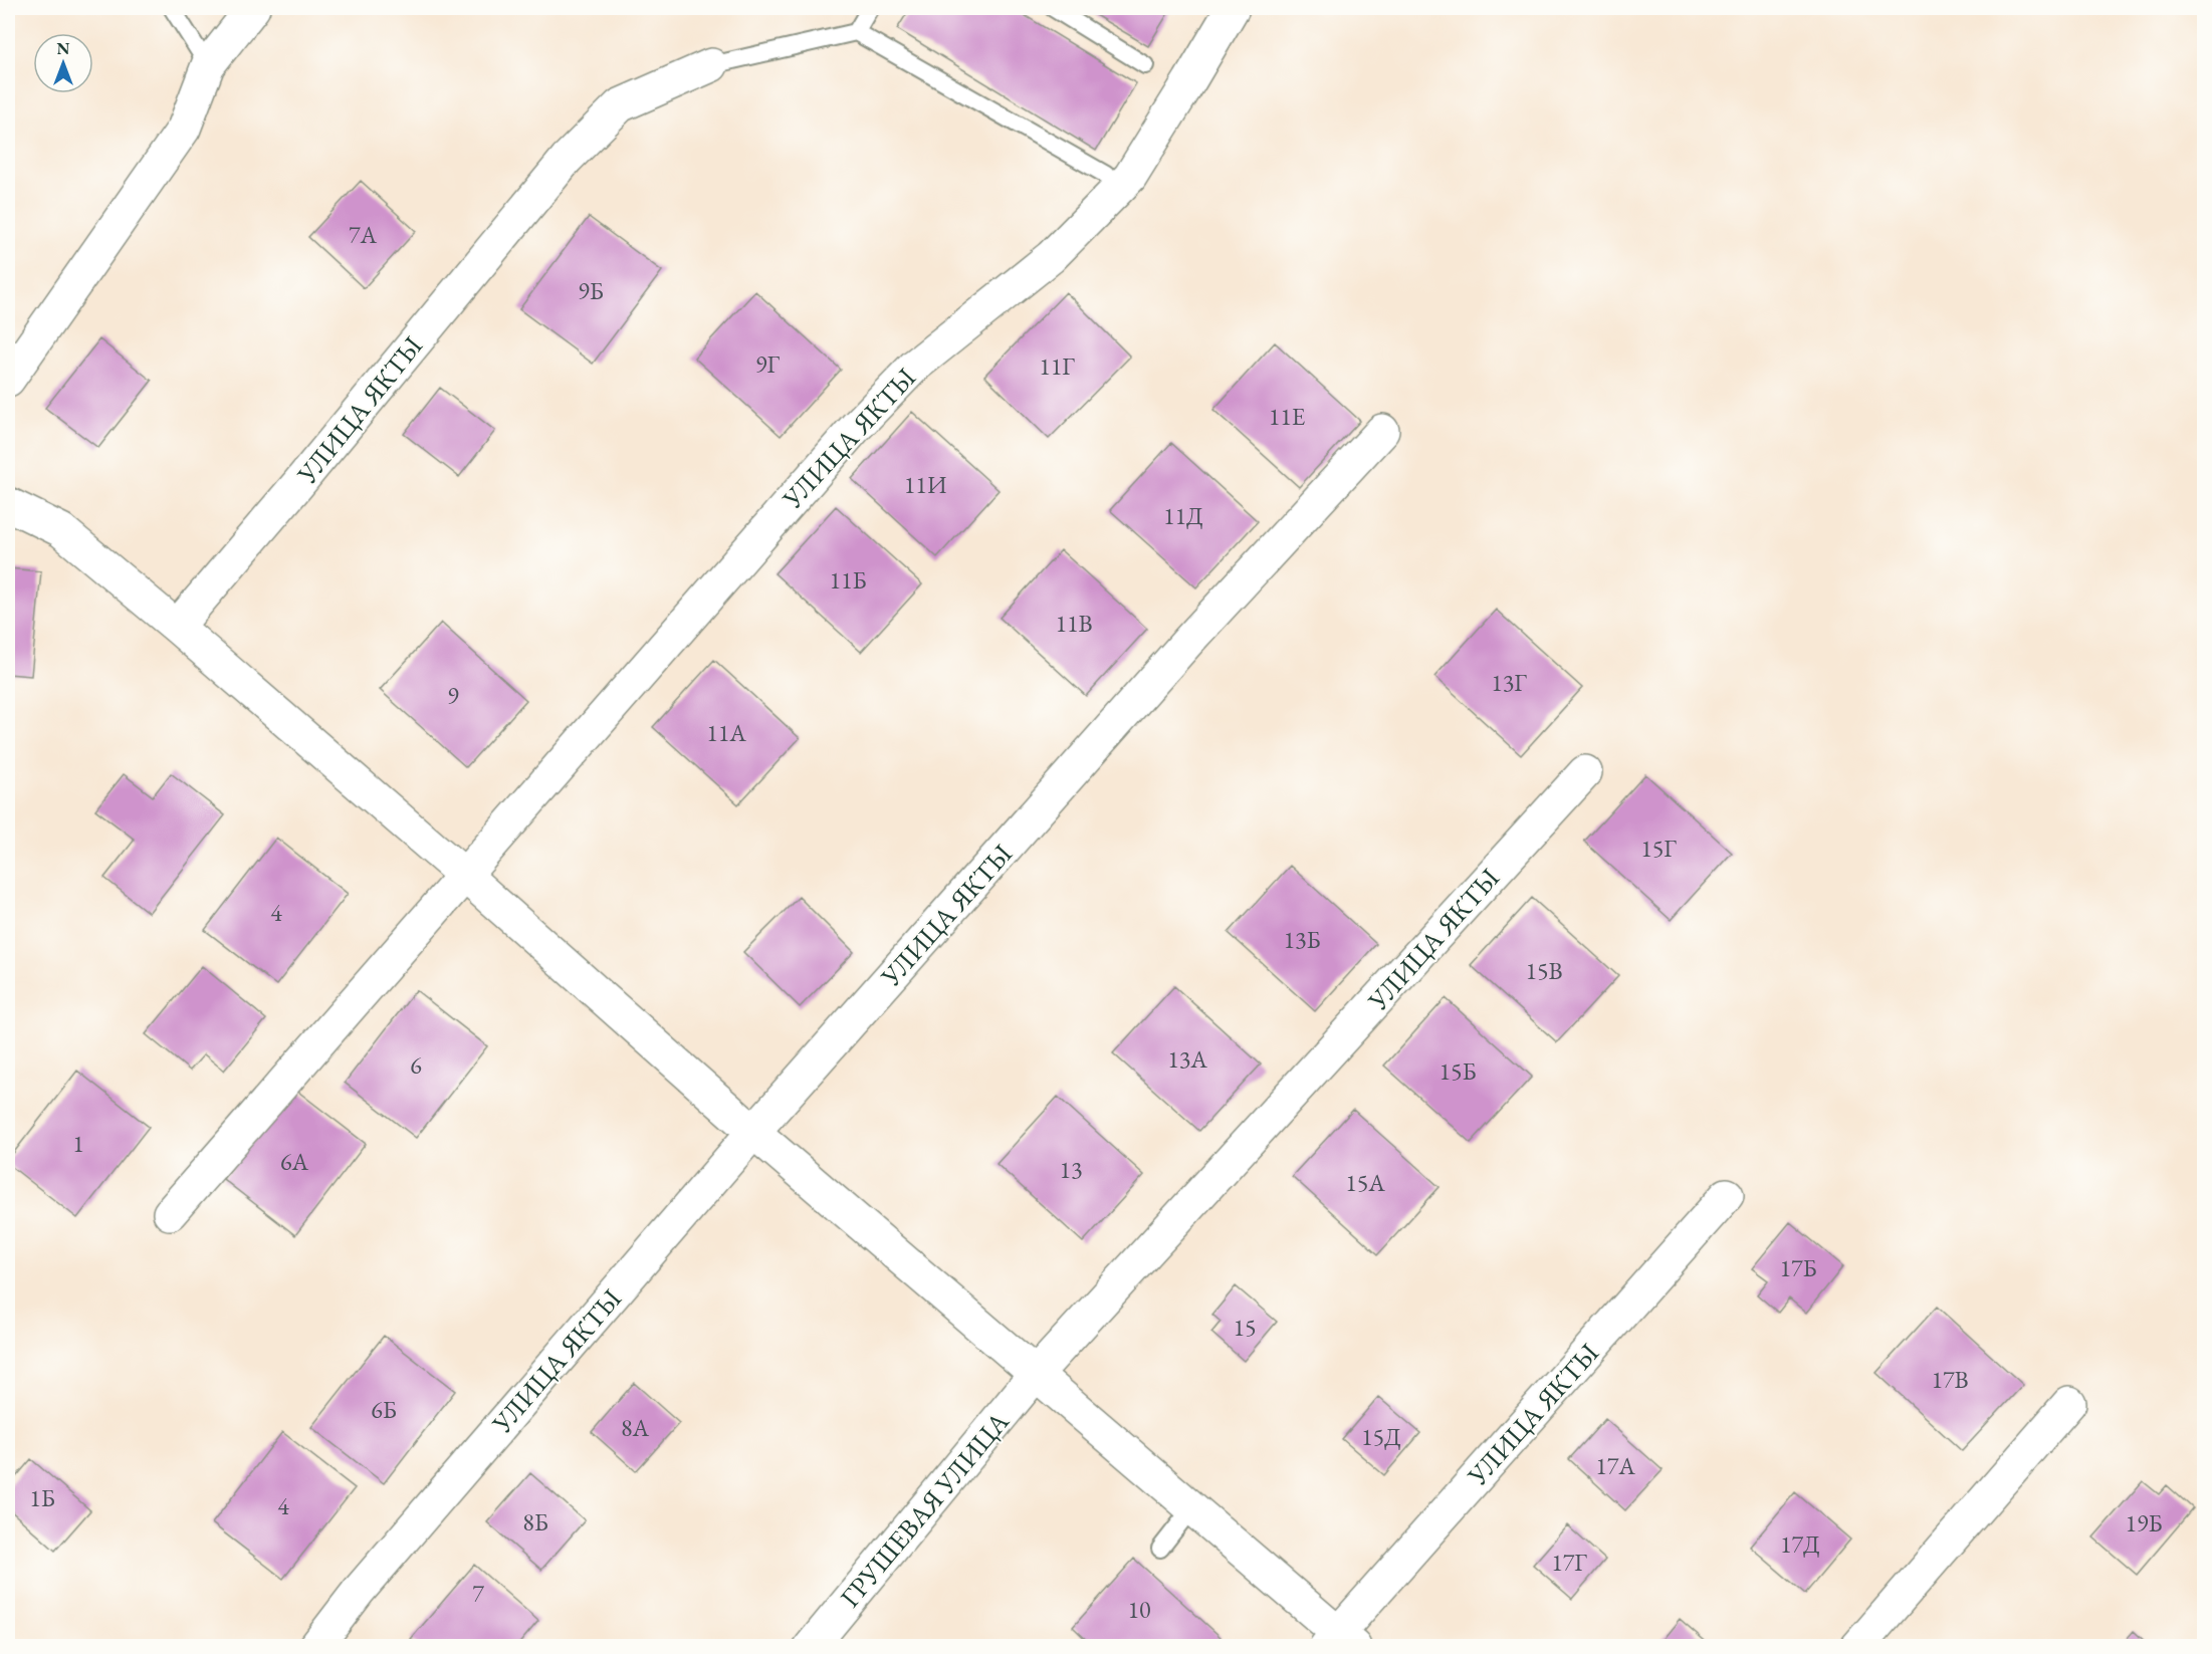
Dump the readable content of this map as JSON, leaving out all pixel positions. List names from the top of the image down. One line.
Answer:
{"streets":{"street":["УЛИЦА ЯКТЫ","ГРУШЕВАЯ УЛИЦА"]},"crossings":[["УЛИЦА ЯКТЫ","ГРУШЕВАЯ УЛИЦА"]],"house_numbers":["7А","9Б","9Г","11Г","11Е","11И","11Д","11Б","11В","13Г","9","11А","15Г","4","13Б","15В","13А","6","15Б","1","6А","13","15А","17Б","15","17В","6Б","8А","15Д","17А","1Б","4","8Б","19Б","17Д","17Г","7","10"],"north":"top"}
